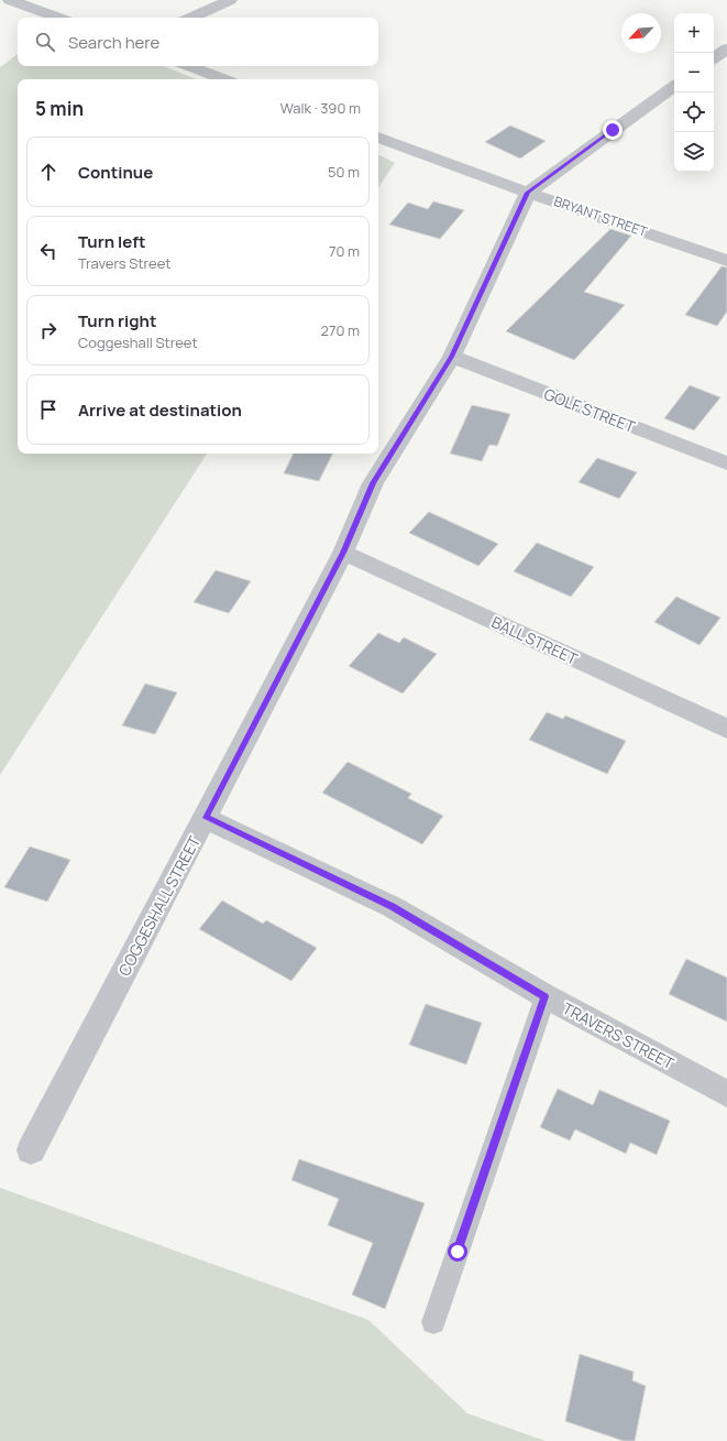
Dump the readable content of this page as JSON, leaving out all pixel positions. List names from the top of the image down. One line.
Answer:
{"streets":{"street":["BRYANT STREET","GOLF STREET","BALL STREET","COGGESHALL STREET","TRAVERS STREET"]},"crossings":[["BRYANT STREET","COGGESHALL STREET"],["GOLF STREET","COGGESHALL STREET"],["BALL STREET","COGGESHALL STREET"],["COGGESHALL STREET","TRAVERS STREET"]],"north":"bottom left","page":{"map_buttons":["+","−"],"search":"Search here","heading":["5 min","Walk · 390 m"],"list":[["Continue","50 m"],["Turn left","Travers Street","70 m"],["Turn right","Coggeshall Street","270 m"],"Arrive at destination"]}}
